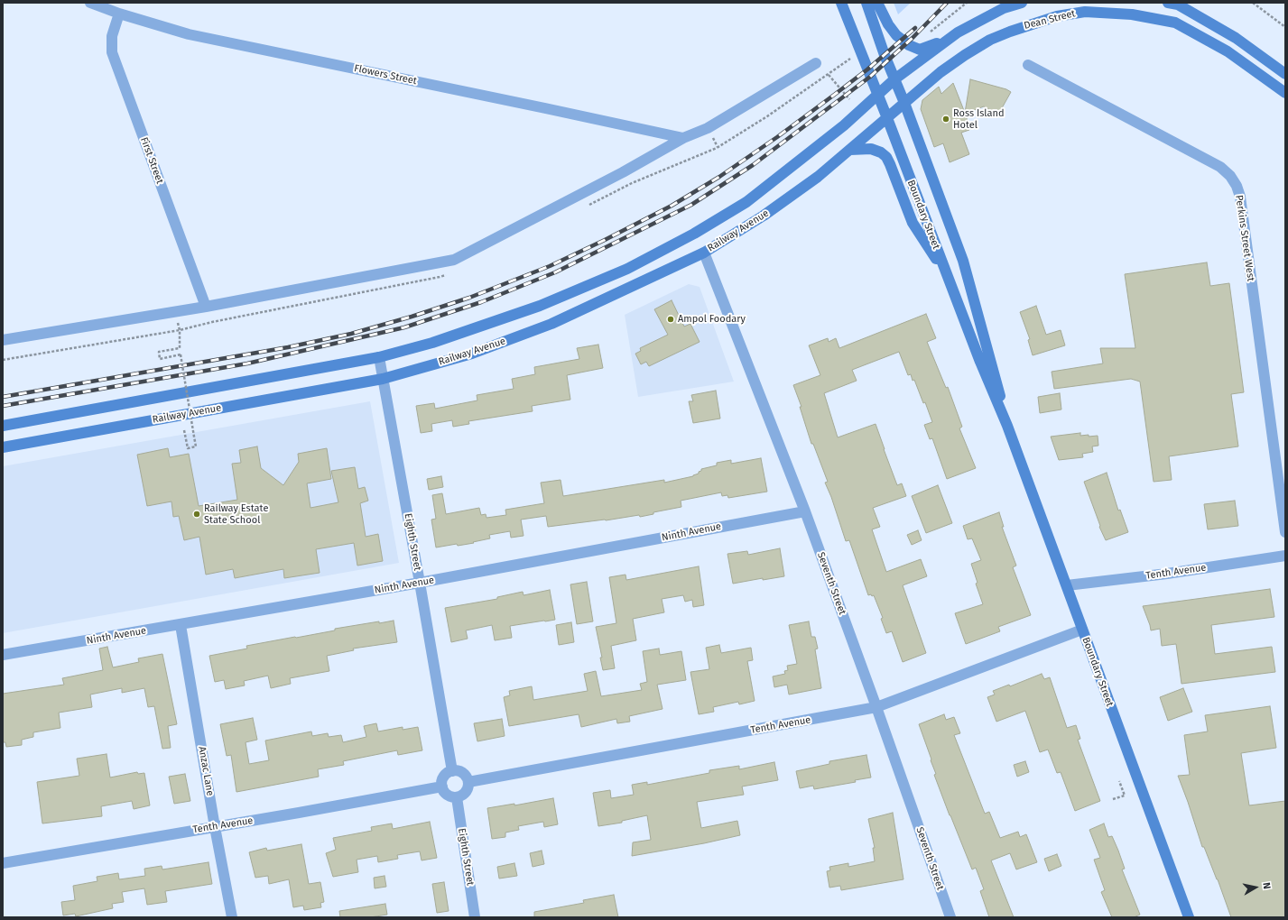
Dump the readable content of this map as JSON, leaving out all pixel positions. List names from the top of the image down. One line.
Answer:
{"streets":{"main road":["Dean Street","Boundary Street","Railway Avenue"],"street":["Flowers Street","First Street","Perkins Street West","Ninth Avenue","Eighth Street","Tenth Avenue","Seventh Street","Anzac Lane"]},"crossings":[["Dean Street","Boundary Street"],["Dean Street","Railway Avenue"],["Flowers Street","First Street"],["Boundary Street","Railway Avenue"],["Boundary Street","Tenth Avenue"],["Railway Avenue","Eighth Street"],["Railway Avenue","Seventh Street"],["Ninth Avenue","Eighth Street"],["Ninth Avenue","Seventh Street"],["Ninth Avenue","Anzac Lane"],["Eighth Street","Tenth Avenue"],["Tenth Avenue","Seventh Street"],["Tenth Avenue","Anzac Lane"]],"places":["Ross Island Hotel","Ampol Foodary","Railway Estate State School"],"north":"right"}
